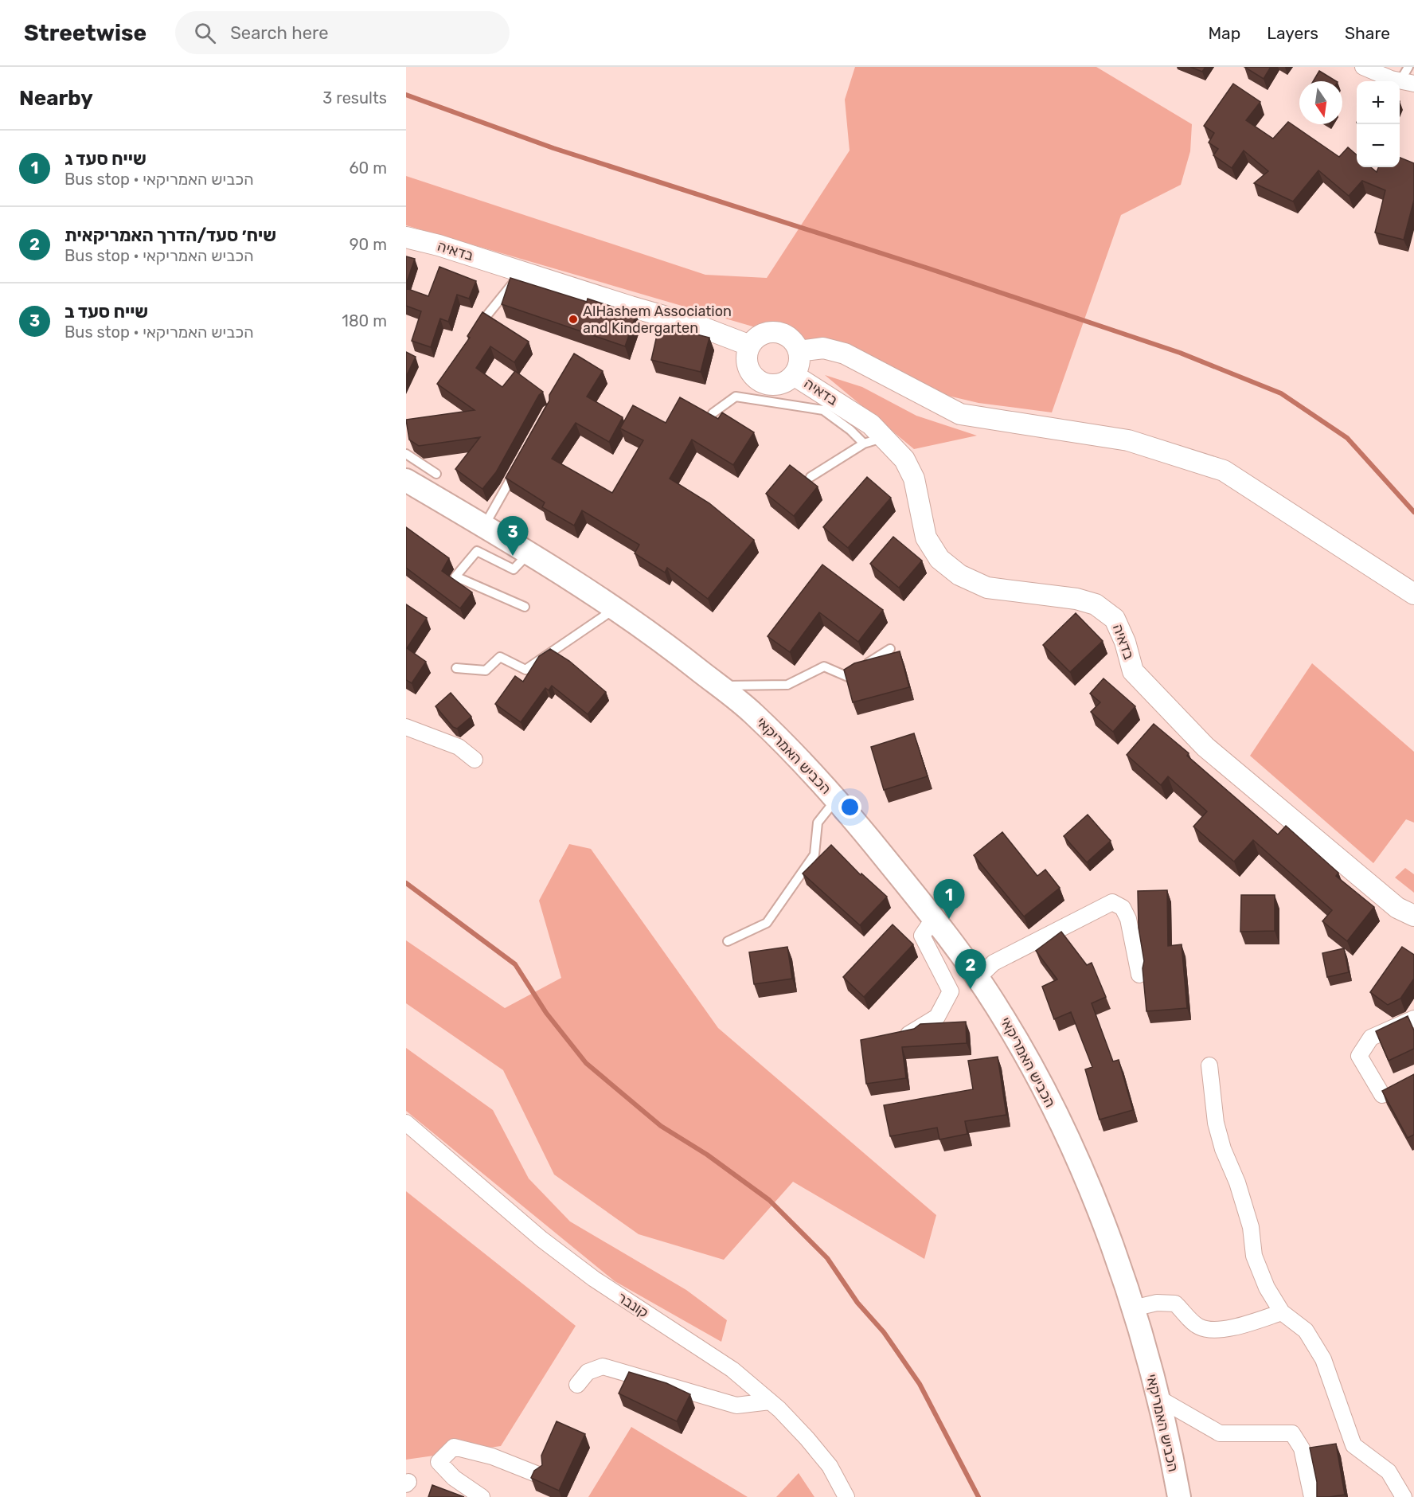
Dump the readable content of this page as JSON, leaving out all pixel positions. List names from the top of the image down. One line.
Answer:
{"streets":{"main road":["הכביש האמריקאי"],"street":["בדאיה","קונבר"]},"places":["AlHashem Association and Kindergarten"],"north":"bottom","page":{"header":"Streetwise","search":"Search here","nav":["Map","Layers","Share"],"heading":["Nearby","3 results"],"map_buttons":["+","−"],"list":[{"mark":"1","name":"שייח סעד ג","note":"Bus stop · הכביש האמריקאי","value":"60 m"},{"mark":"2","name":"שיח׳ סעד/הדרך האמריקאית","note":"Bus stop · הכביש האמריקאי","value":"90 m"},{"mark":"3","name":"שייח סעד ב","note":"Bus stop · הכביש האמריקאי","value":"180 m"}],"pins":["3","1","2"]}}
